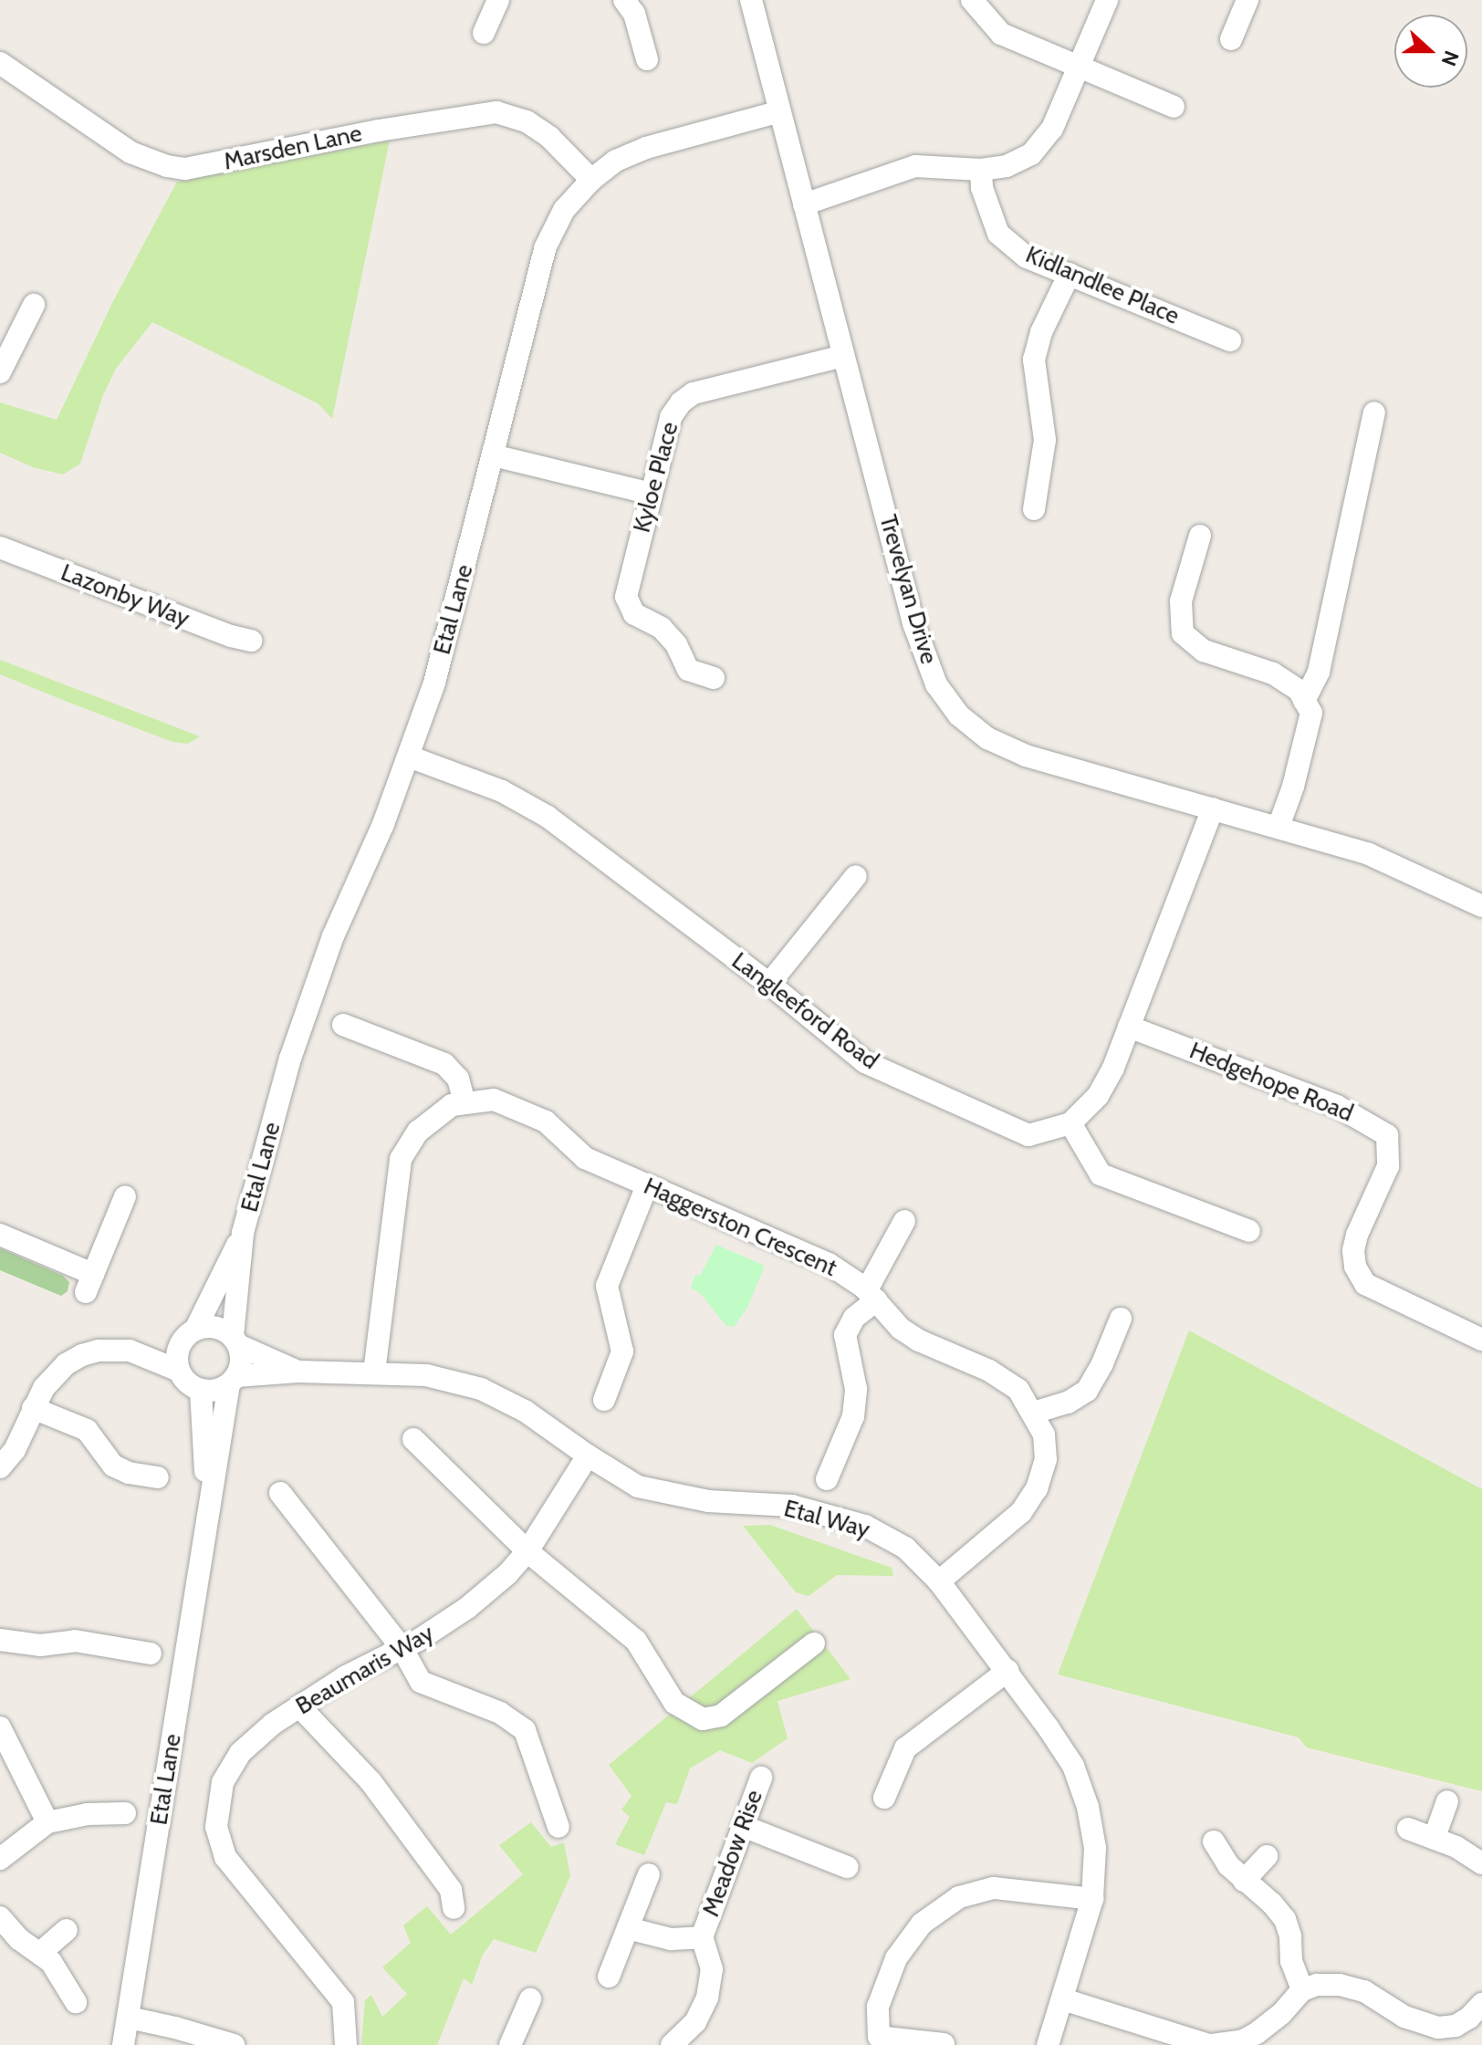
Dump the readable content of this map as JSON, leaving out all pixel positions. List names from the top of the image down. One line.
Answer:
{"streets":{"street":["Marsden Lane","Kidlandlee Place","Kyloe Place","Trevelyan Drive","Lazonby Way","Etal Lane","Langleeford Road","Hedgehope Road","Haggerston Crescent","Etal Way","Beaumaris Way","Meadow Rise"]},"crossings":[["Marsden Lane","Etal Lane"],["Kyloe Place","Trevelyan Drive"],["Trevelyan Drive","Etal Lane"],["Trevelyan Drive","Langleeford Road"],["Etal Lane","Langleeford Road"],["Etal Lane","Etal Way"],["Langleeford Road","Hedgehope Road"],["Haggerston Crescent","Etal Way"],["Etal Way","Beaumaris Way"]],"north":"right"}
